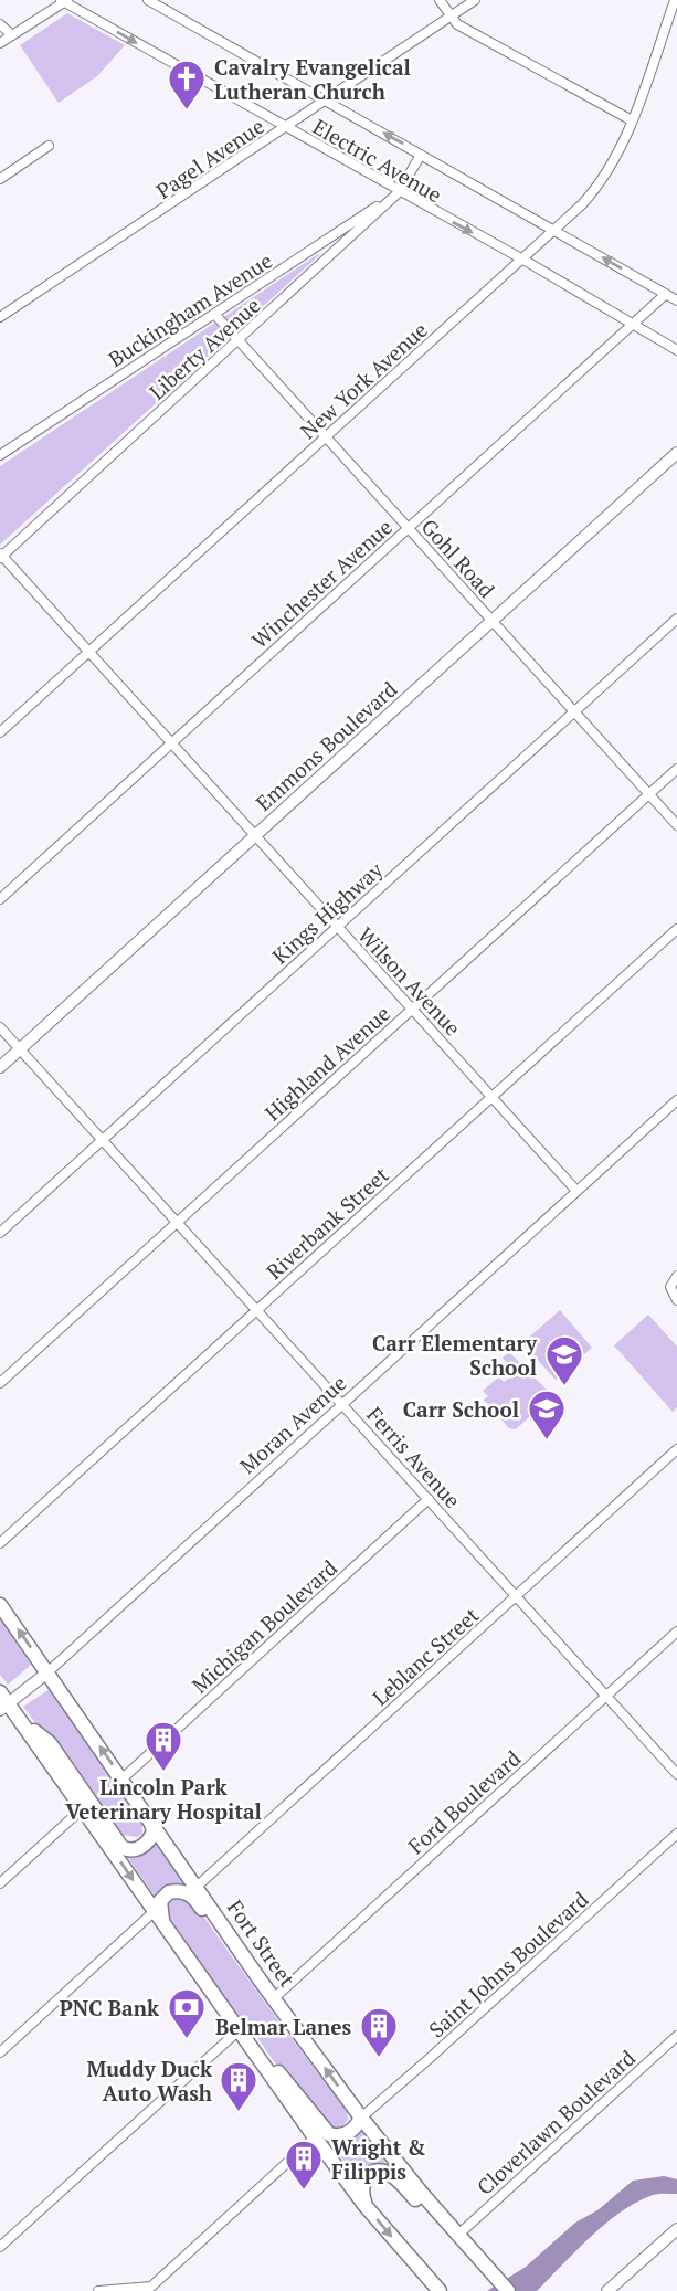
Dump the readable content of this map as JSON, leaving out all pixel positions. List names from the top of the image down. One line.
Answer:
{"streets":{"main road":["Fort Street"],"street":["Pagel Avenue","Electric Avenue","Buckingham Avenue","Liberty Avenue","New York Avenue","Gohl Road","Winchester Avenue","Emmons Boulevard","Kings Highway","Wilson Avenue","Highland Avenue","Riverbank Street","Moran Avenue","Ferris Avenue","Michigan Boulevard","Leblanc Street","Ford Boulevard","Saint Johns Boulevard","Cloverlawn Boulevard"]},"crossings":[["Pagel Avenue","Electric Avenue"],["Electric Avenue","Buckingham Avenue"],["Electric Avenue","Liberty Avenue"],["Electric Avenue","New York Avenue"],["Electric Avenue","Winchester Avenue"],["Buckingham Avenue","Liberty Avenue"],["Buckingham Avenue","Gohl Road"],["Liberty Avenue","Gohl Road"],["Liberty Avenue","Wilson Avenue"],["New York Avenue","Gohl Road"],["New York Avenue","Wilson Avenue"],["Gohl Road","Winchester Avenue"],["Gohl Road","Emmons Boulevard"],["Gohl Road","Kings Highway"],["Gohl Road","Highland Avenue"],["Winchester Avenue","Wilson Avenue"],["Emmons Boulevard","Wilson Avenue"],["Emmons Boulevard","Ferris Avenue"],["Kings Highway","Wilson Avenue"],["Kings Highway","Ferris Avenue"],["Wilson Avenue","Highland Avenue"],["Wilson Avenue","Riverbank Street"],["Wilson Avenue","Moran Avenue"],["Highland Avenue","Ferris Avenue"],["Riverbank Street","Ferris Avenue"],["Moran Avenue","Ferris Avenue"],["Moran Avenue","Fort Street"],["Ferris Avenue","Michigan Boulevard"],["Ferris Avenue","Leblanc Street"],["Ferris Avenue","Ford Boulevard"],["Michigan Boulevard","Fort Street"],["Leblanc Street","Fort Street"],["Ford Boulevard","Fort Street"],["Fort Street","Saint Johns Boulevard"],["Fort Street","Cloverlawn Boulevard"]],"places":{"church":["Cavalry Evangelical Lutheran Church"],"school or university":["Carr Elementary School","Carr School"],"building":["Lincoln Park Veterinary Hospital","Belmar Lanes","Muddy Duck Auto Wash","Wright & Filippis"],"bank":["PNC Bank"]}}
